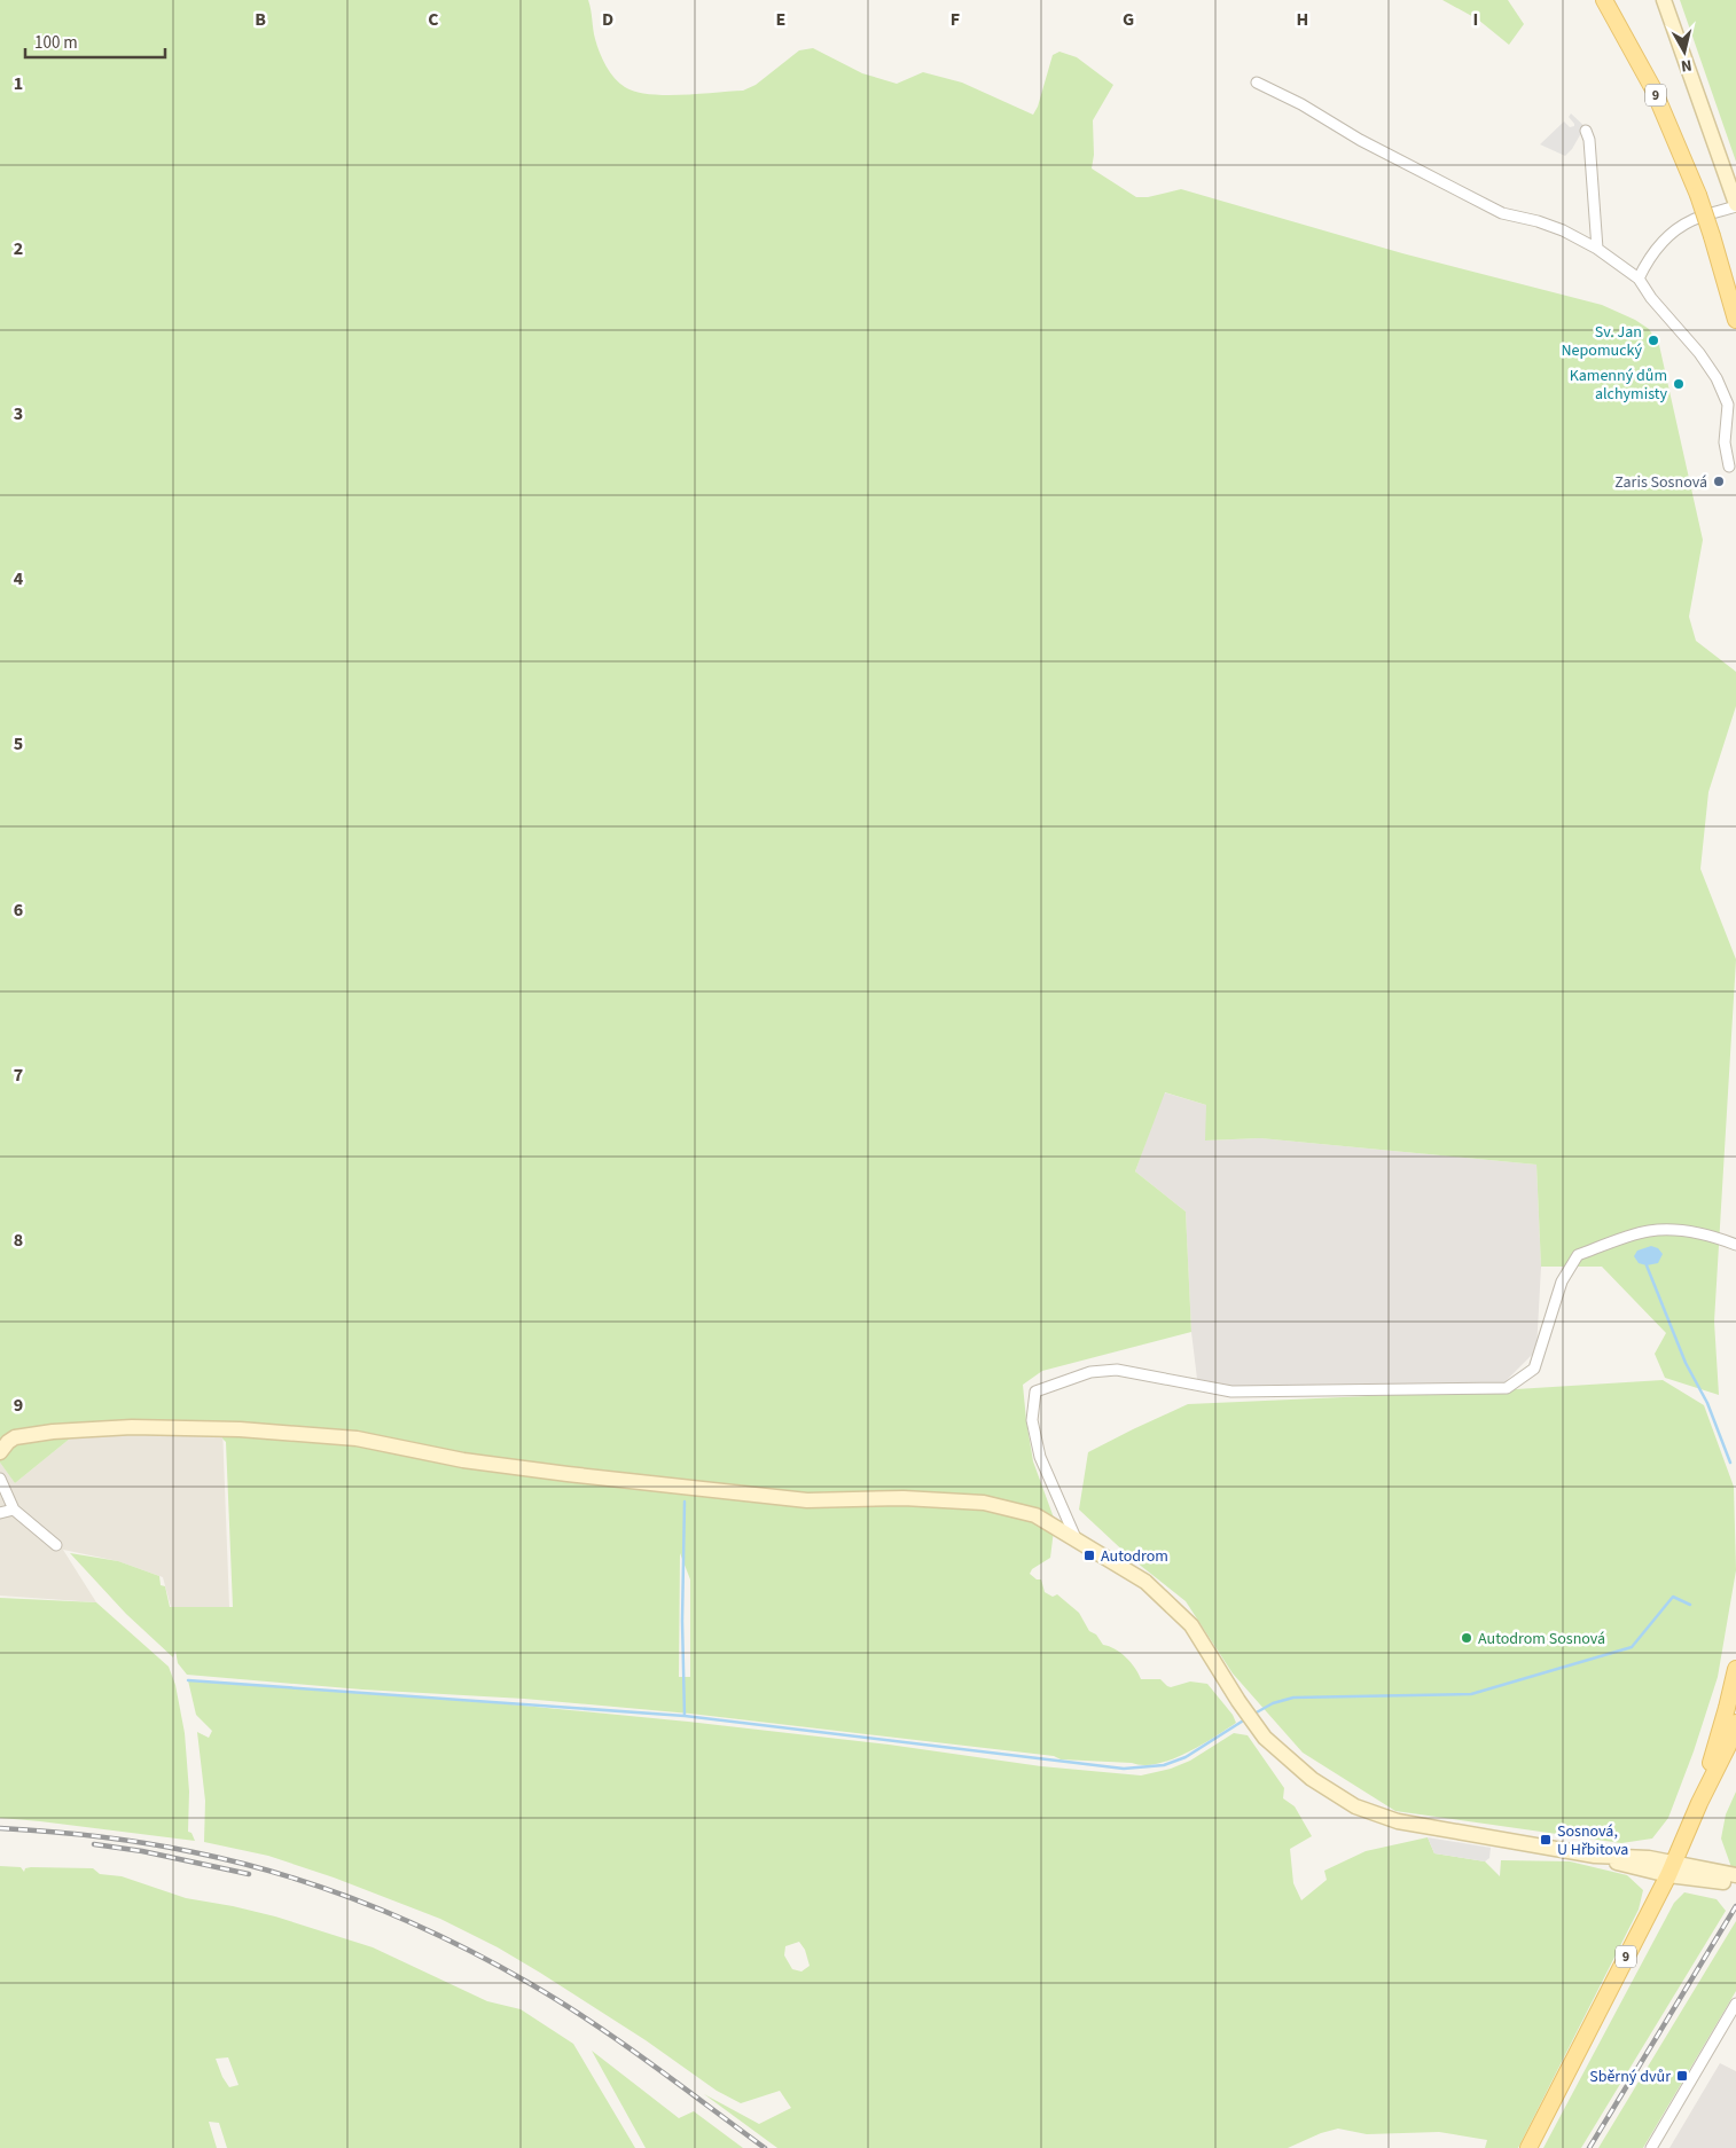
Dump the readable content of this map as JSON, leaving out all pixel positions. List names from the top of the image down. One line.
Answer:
{"streets":{"main road":["9"]},"places":{"other":["Sv. Jan Nepomucký","Kamenný dům alchymisty","Zaris Sosnová","Autodrom Sosnová"],"transit":["Autodrom","Sosnová, U Hřbitova","Sběrný dvůr"]},"scale_bar":"100 m","north":"bottom","grid":{"columns":["B","C","D","E","F","G","H","I"],"rows":["1","2","3","4","5","6","7","8","9"]}}
